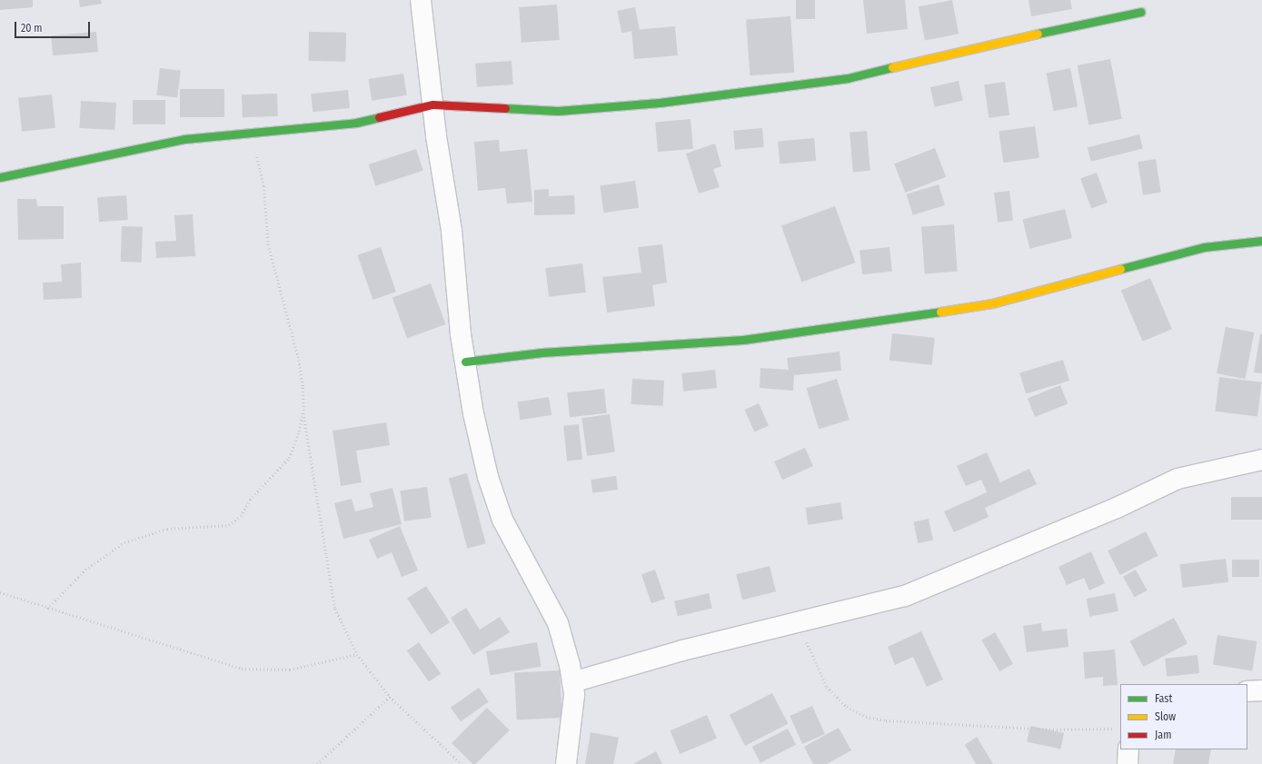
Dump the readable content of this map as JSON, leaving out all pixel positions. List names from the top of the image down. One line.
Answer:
{"legend":["Fast","Slow","Jam"],"scale_bar":"20 m"}
